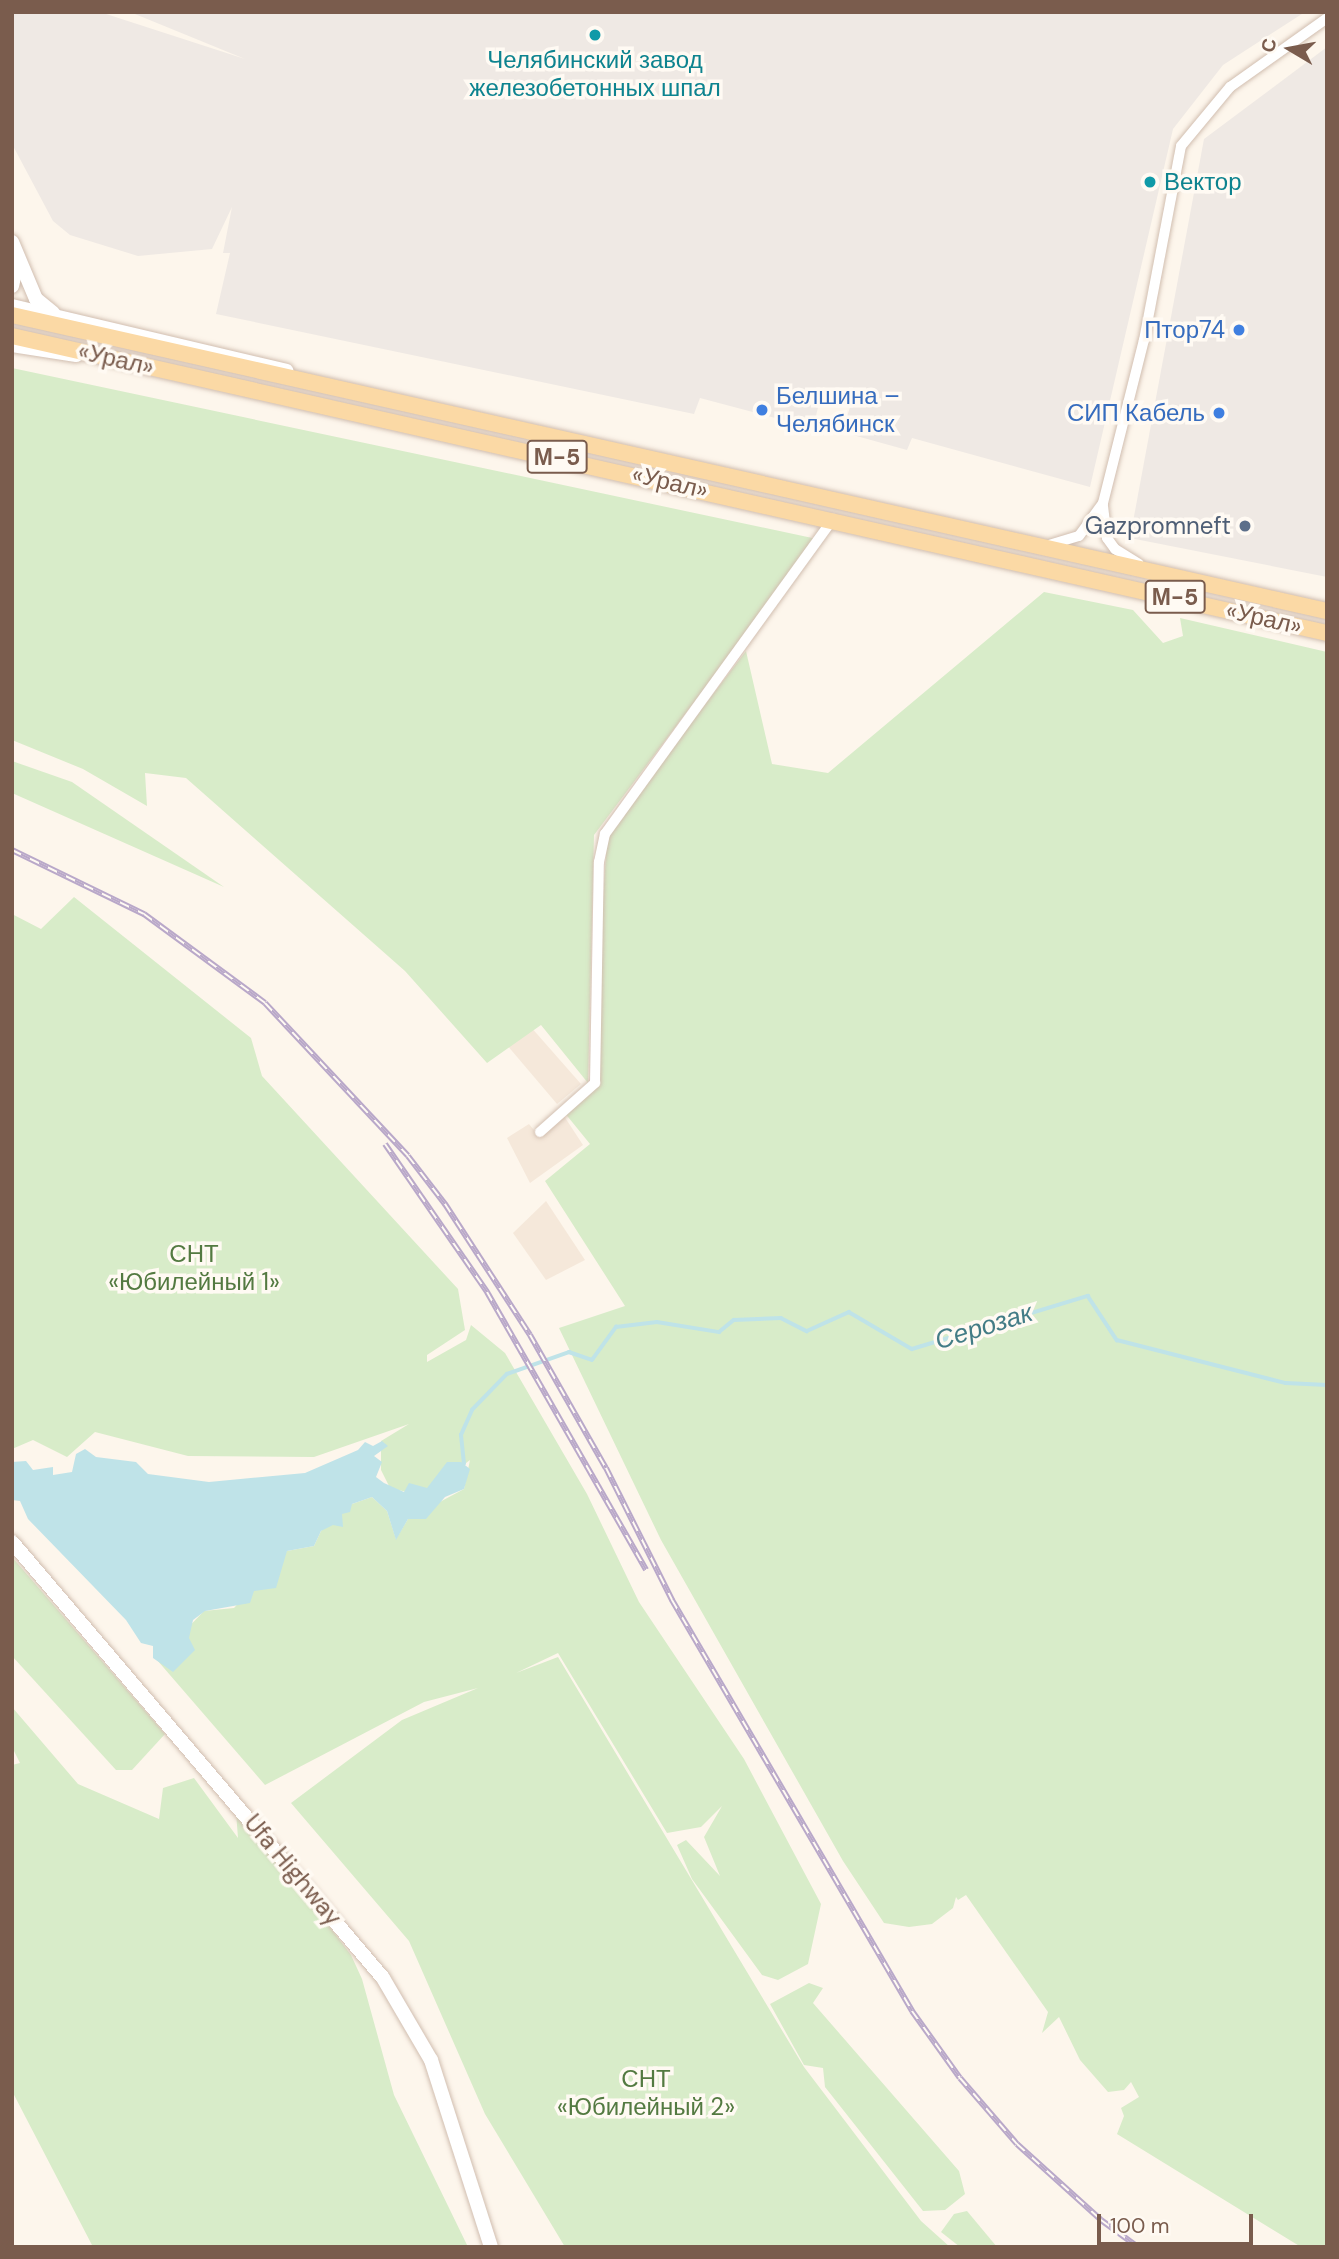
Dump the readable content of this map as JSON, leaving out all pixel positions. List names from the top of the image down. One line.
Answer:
{"streets":{"main road":["«Урал»","М-5","Ufa Highway"]},"water":["Серозак"],"parks":["СНТ «Юбилейный 1»","СНТ «Юбилейный 2»"],"places":["Челябинский завод железобетонных шпал","Вектор","Птор74","Белшина – Челябинск","СИП Кабель","Gazpromneft"],"scale_bar":"100 m","north":"left"}
